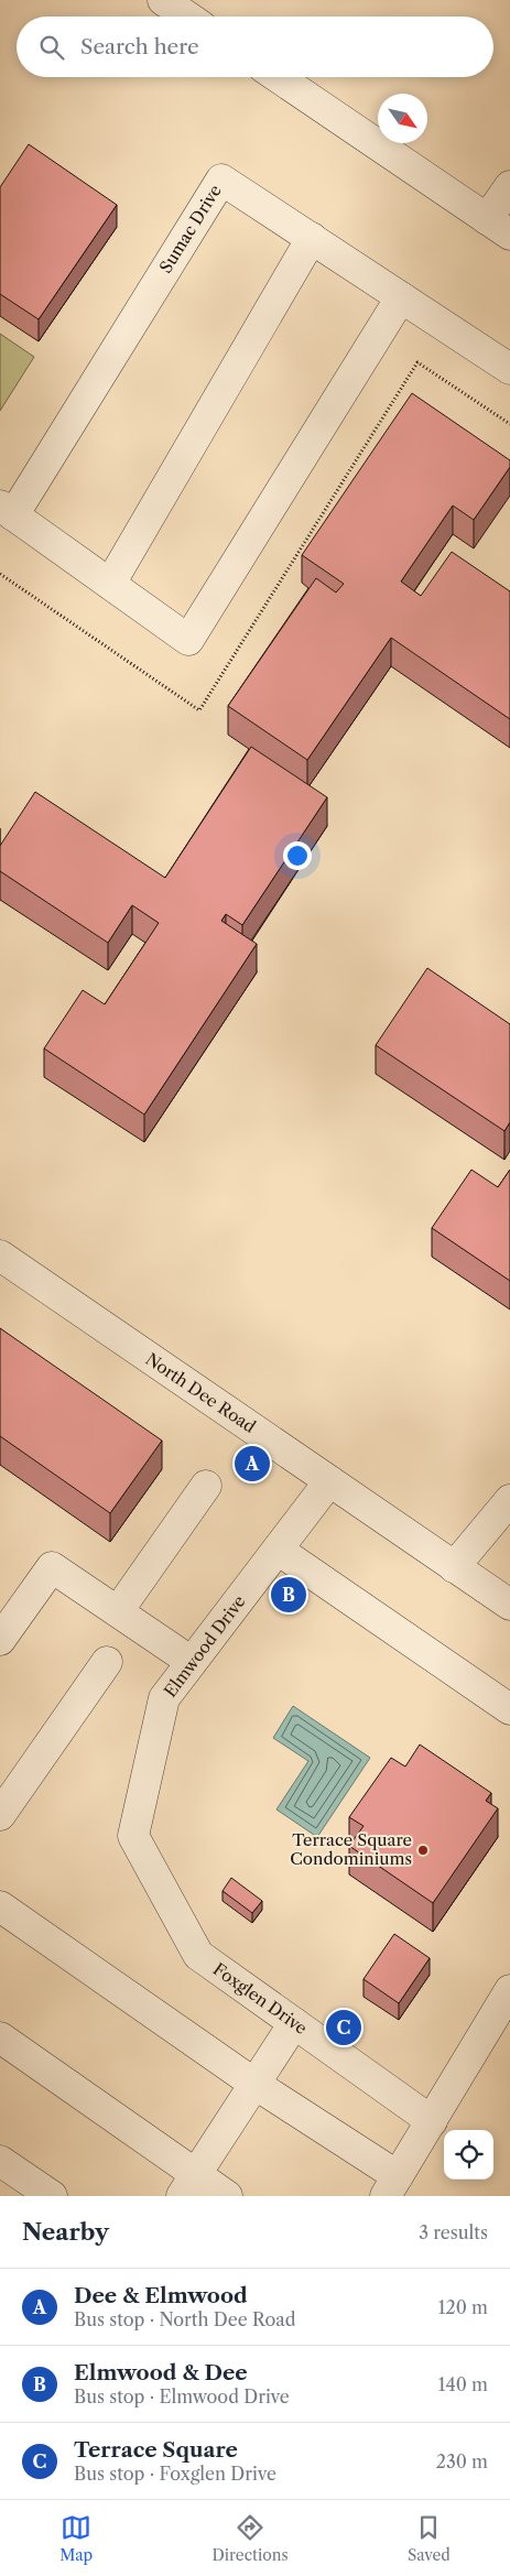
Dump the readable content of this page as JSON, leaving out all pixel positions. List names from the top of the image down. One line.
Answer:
{"streets":{"street":["Sumac Drive","North Dee Road","Elmwood Drive","Foxglen Drive"]},"crossings":[["North Dee Road","Elmwood Drive"],["Elmwood Drive","Foxglen Drive"]],"places":["Terrace Square Condominiums"],"north":"bottom right","page":{"search":"Search here","pins":["A","B","C"],"heading":["Nearby","3 results"],"list":[{"mark":"A","name":"Dee & Elmwood","note":"Bus stop · North Dee Road","value":"120 m"},{"mark":"B","name":"Elmwood & Dee","note":"Bus stop · Elmwood Drive","value":"140 m"},{"mark":"C","name":"Terrace Square","note":"Bus stop · Foxglen Drive","value":"230 m"}],"nav":["Map","Directions","Saved"]}}
